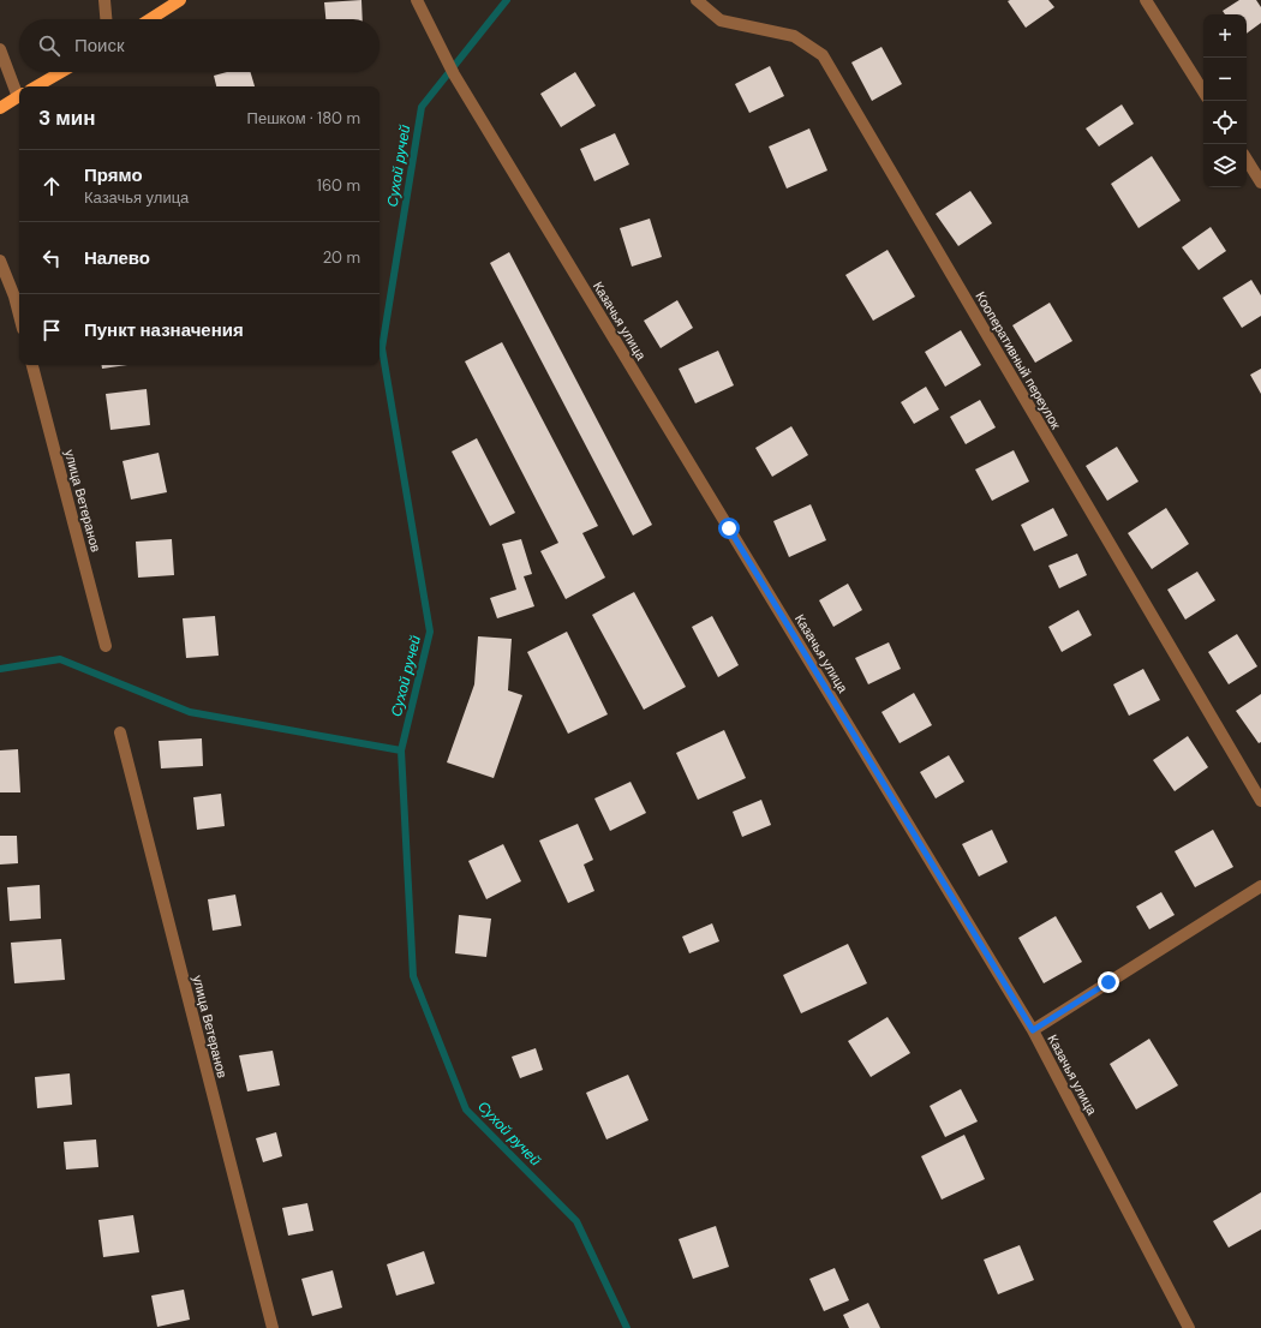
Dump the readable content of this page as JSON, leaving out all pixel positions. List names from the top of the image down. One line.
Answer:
{"streets":{"street":["Казачья улица","Кооперативный переулок","улица Ветеранов"]},"water":["Сухой ручей"],"page":{"map_buttons":["+","−"],"search":"Поиск","heading":["3 мин","Пешком · 180 m"],"list":[["Прямо","Казачья улица","160 m"],["Налево","20 m"],"Пункт назначения"]}}
